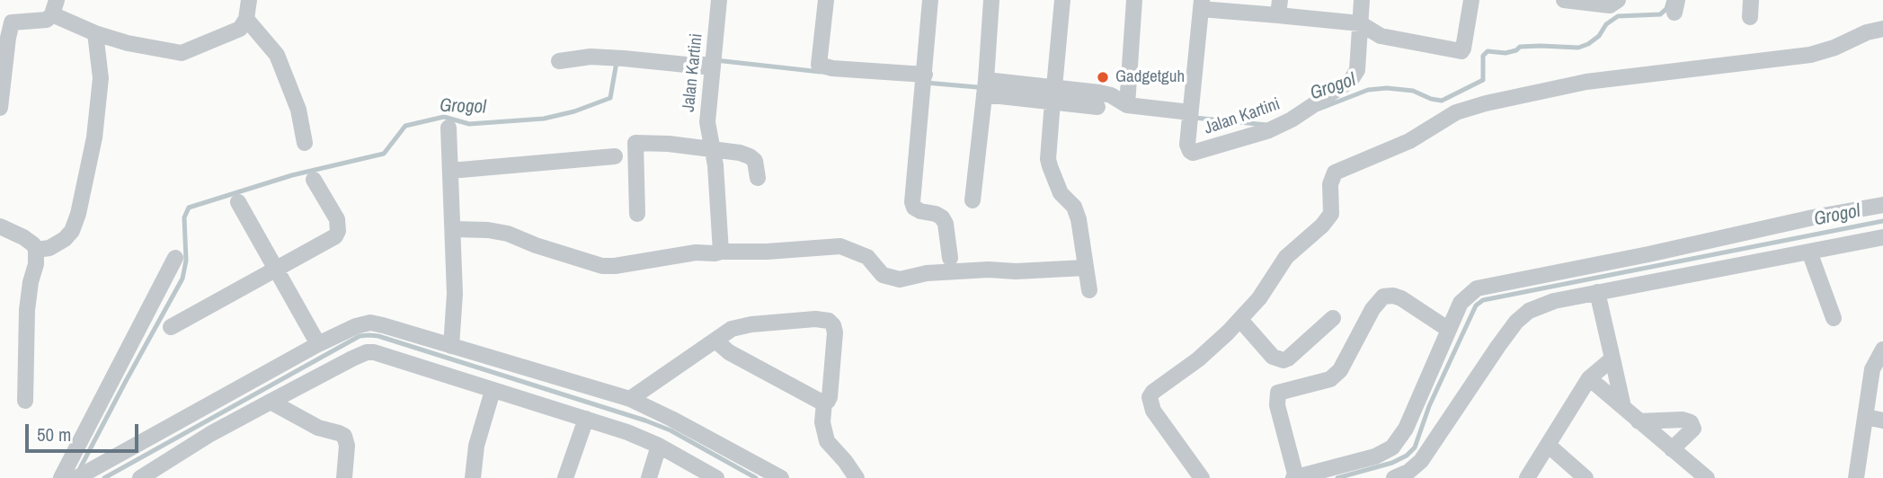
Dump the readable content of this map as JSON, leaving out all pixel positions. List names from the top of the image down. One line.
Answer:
{"streets":{"street":["Jalan Kartini"]},"water":["Grogol"],"places":["Gadgetguh"],"scale_bar":"50 m"}
